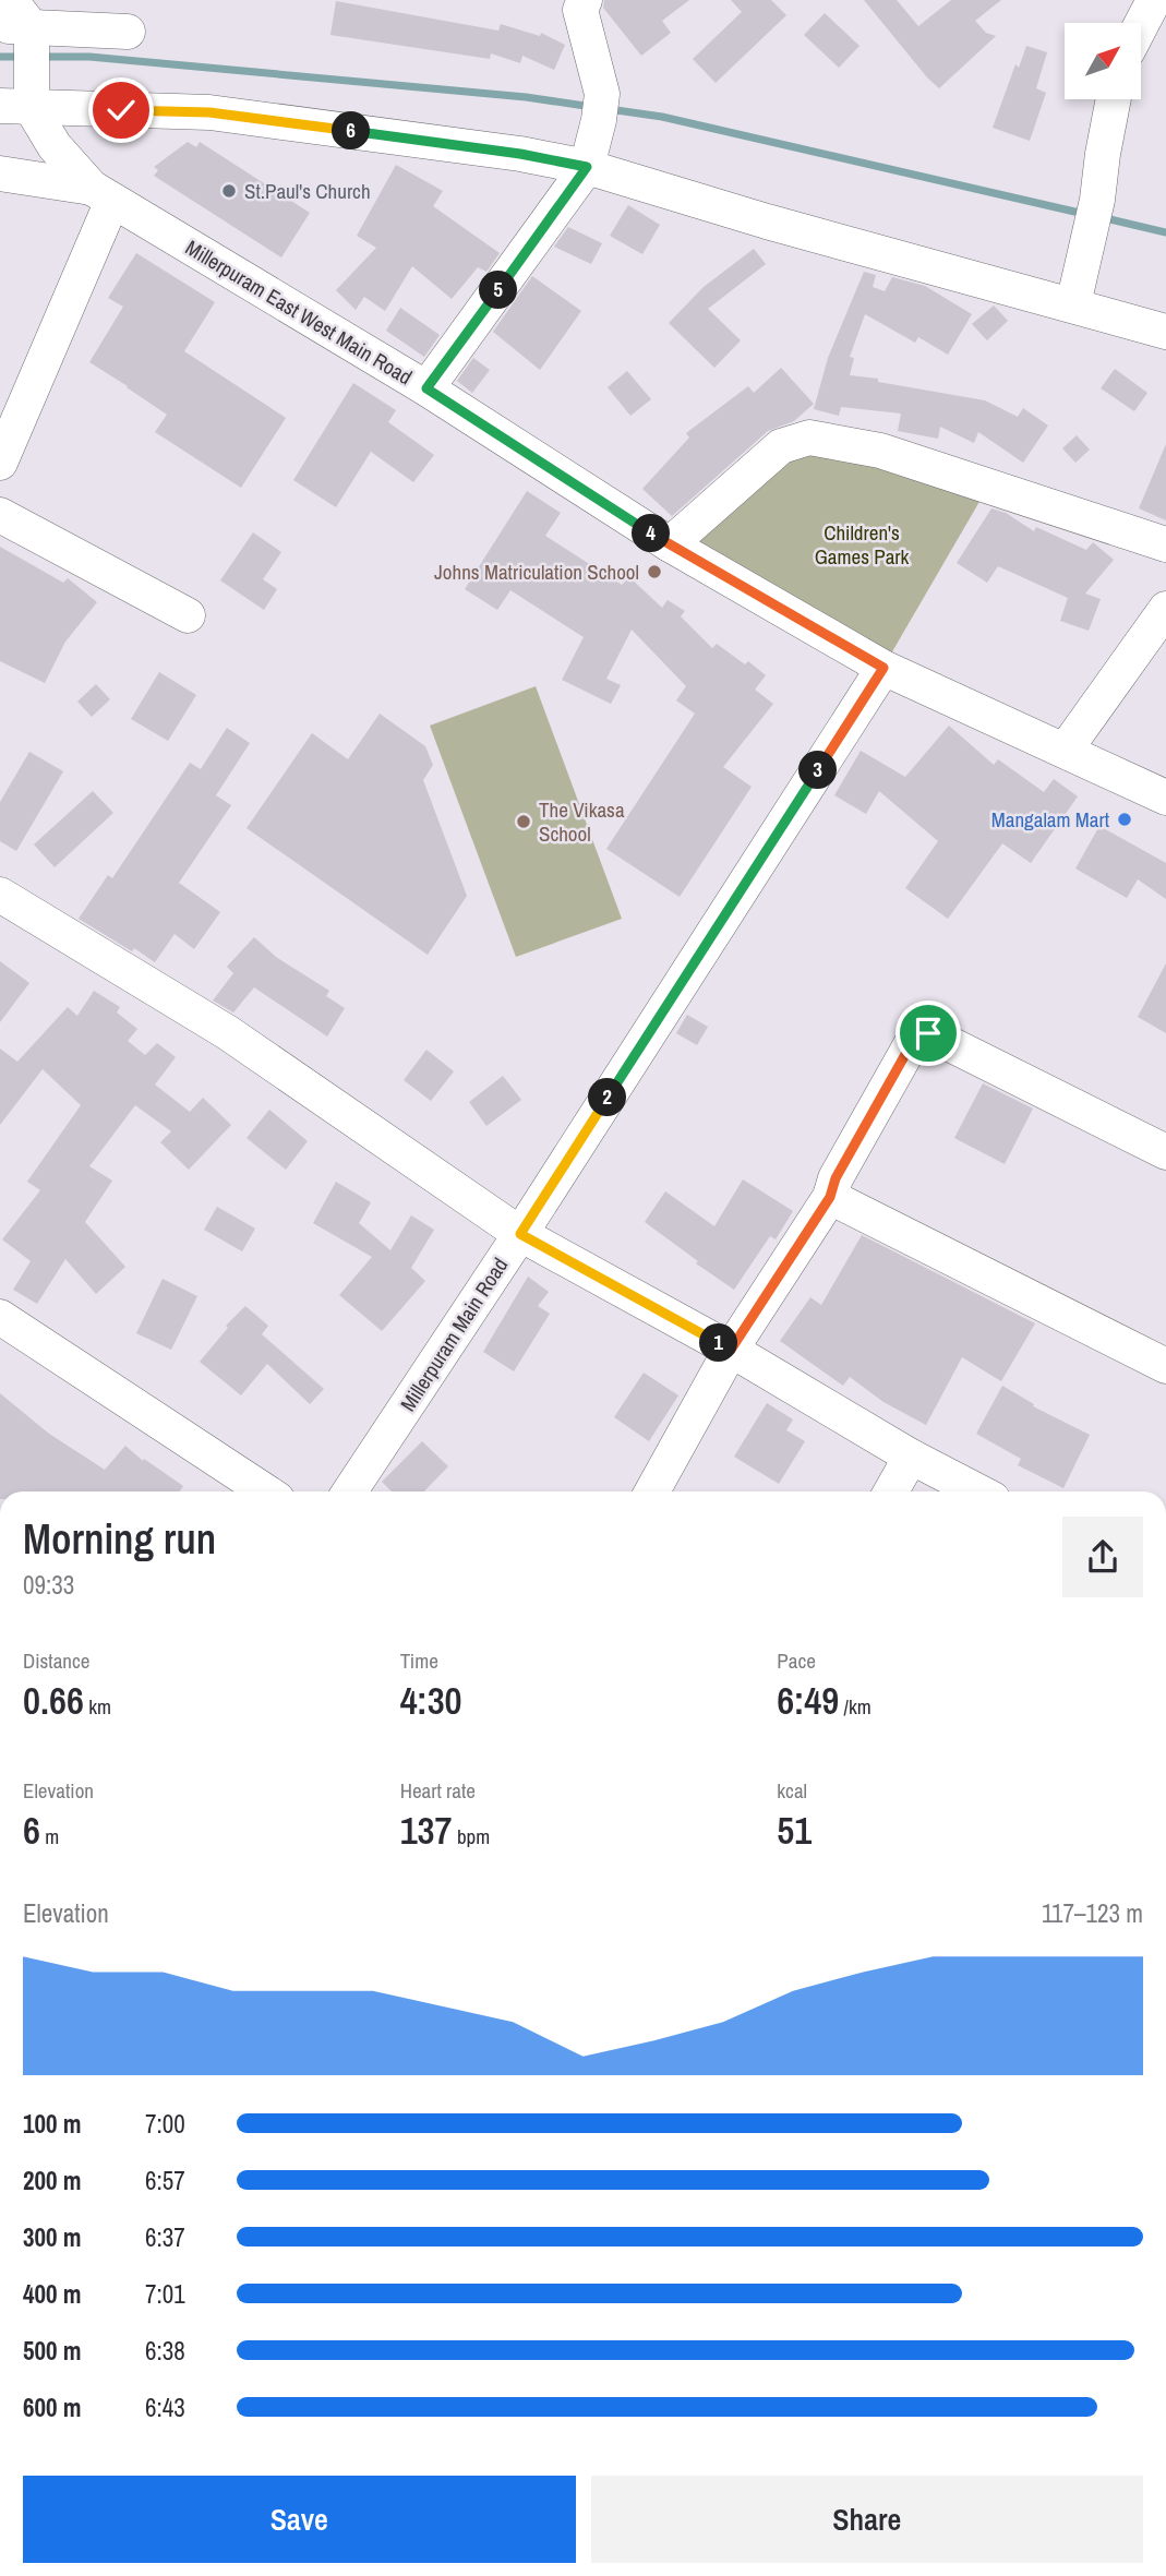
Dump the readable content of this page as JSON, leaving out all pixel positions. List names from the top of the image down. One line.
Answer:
{"streets":{"street":["Millerpuram East West Main Road","Millerpuram Main Road"]},"crossings":[["Millerpuram East West Main Road","Millerpuram Main Road"]],"parks":["Children's Games Park"],"places":["St.Paul's Church","Johns Matriculation School","Mangalam Mart","The Vikasa School"],"north":"top right","page":{"pins":["6","5","4","3","2","1"],"heading":["Morning run","09:33"],"stats":[["Distance","0.66 km"],["Time","4:30"],["Pace","6:49 /km"],["Elevation","6 m"],["Heart rate","137 bpm"],["kcal","51"]],"chart":["Elevation","117–123 m"],"list":[{"name":"100 m","note":"7:00"},{"name":"200 m","note":"6:57"},{"name":"300 m","note":"6:37"},{"name":"400 m","note":"7:01"},{"name":"500 m","note":"6:38"},{"name":"600 m","note":"6:43"}],"buttons":["Save","Share"]}}
